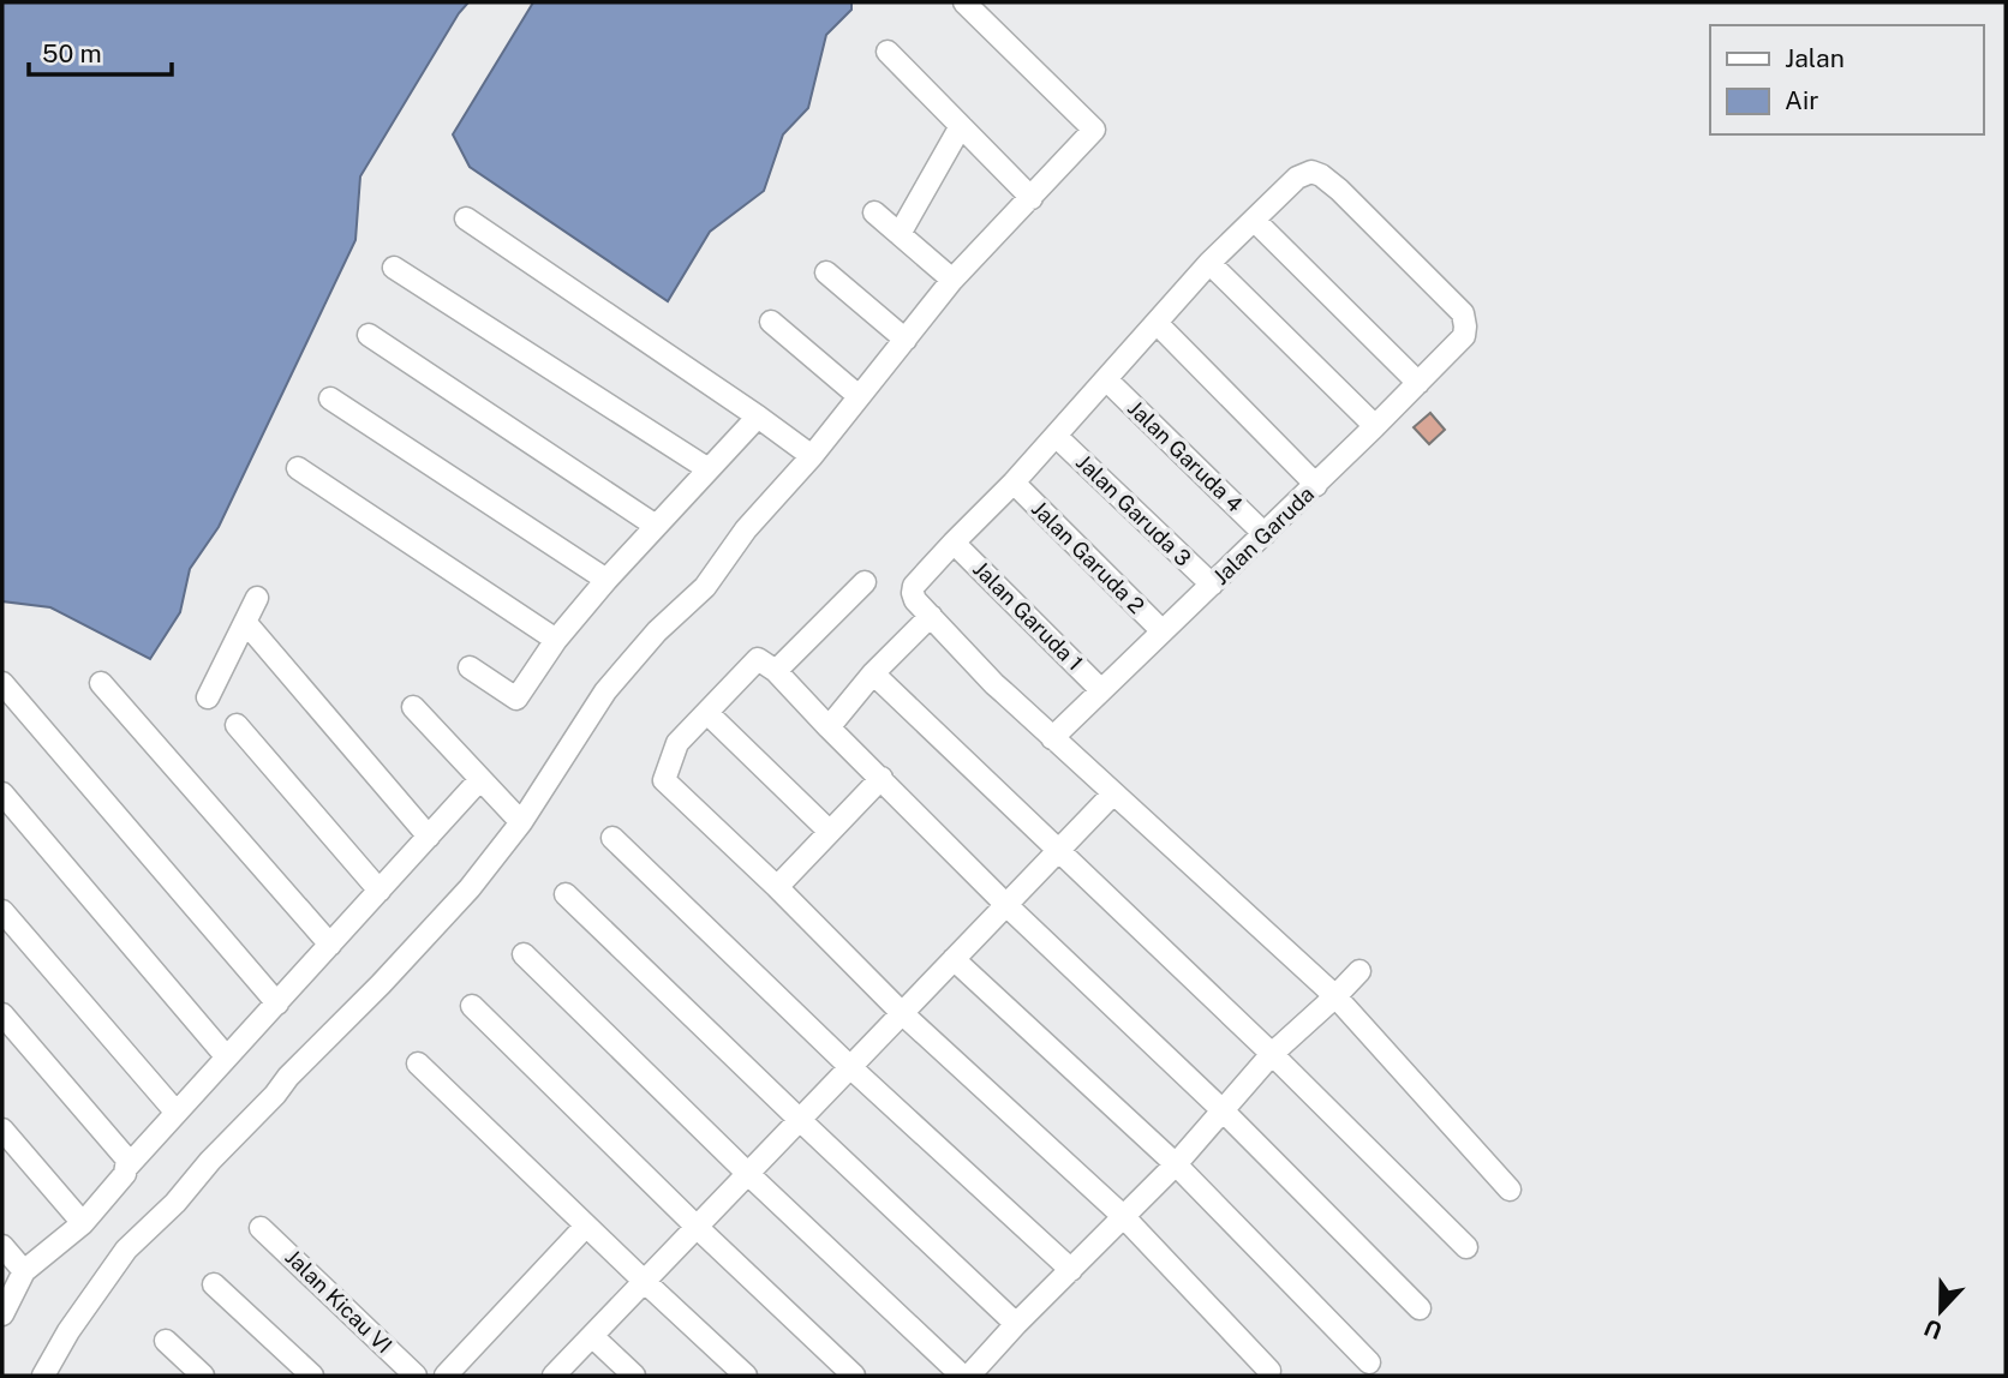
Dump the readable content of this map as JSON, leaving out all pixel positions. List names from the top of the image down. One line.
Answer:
{"streets":{"street":["Jalan Garuda 4","Jalan Garuda 3","Jalan Garuda","Jalan Garuda 2","Jalan Garuda 1","Jalan Kicau VI"]},"crossings":[["Jalan Garuda 4","Jalan Garuda"],["Jalan Garuda 3","Jalan Garuda"],["Jalan Garuda","Jalan Garuda 2"],["Jalan Garuda","Jalan Garuda 1"]],"legend":["Jalan","Air"],"scale_bar":"50 m","north":"bottom"}
